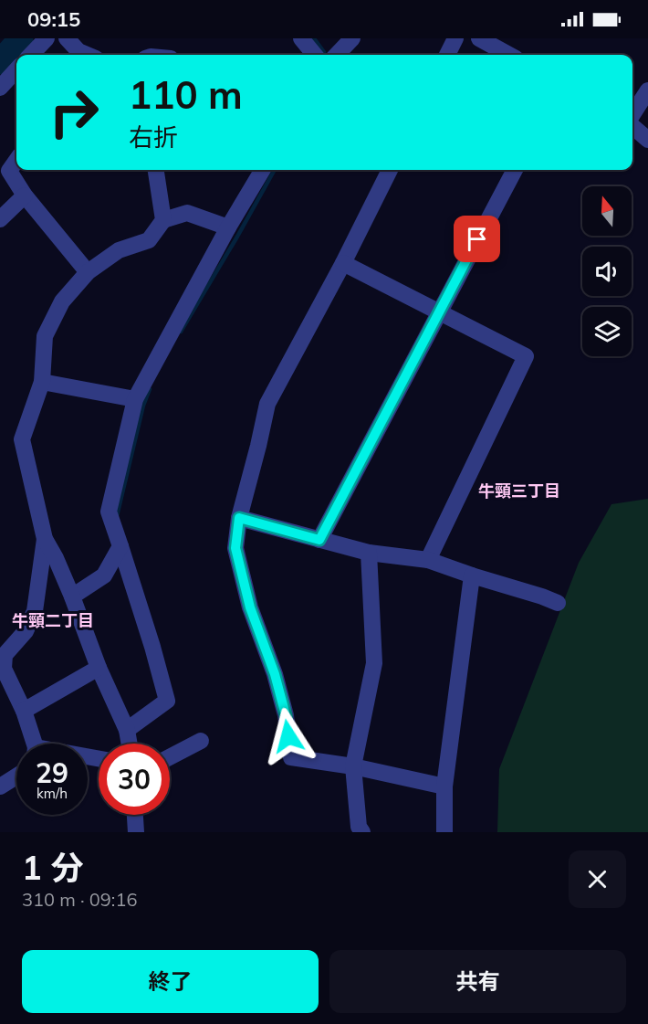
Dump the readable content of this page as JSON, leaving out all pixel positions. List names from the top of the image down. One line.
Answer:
{"districts":["牛頸三丁目","牛頸二丁目"],"north":"top","page":{"status":"09:15","turn":["110 m","右折"],"speed":"29 km/h","limit":"30","heading":["1 分","310 m · 09:16"],"buttons":["終了","共有"]}}
